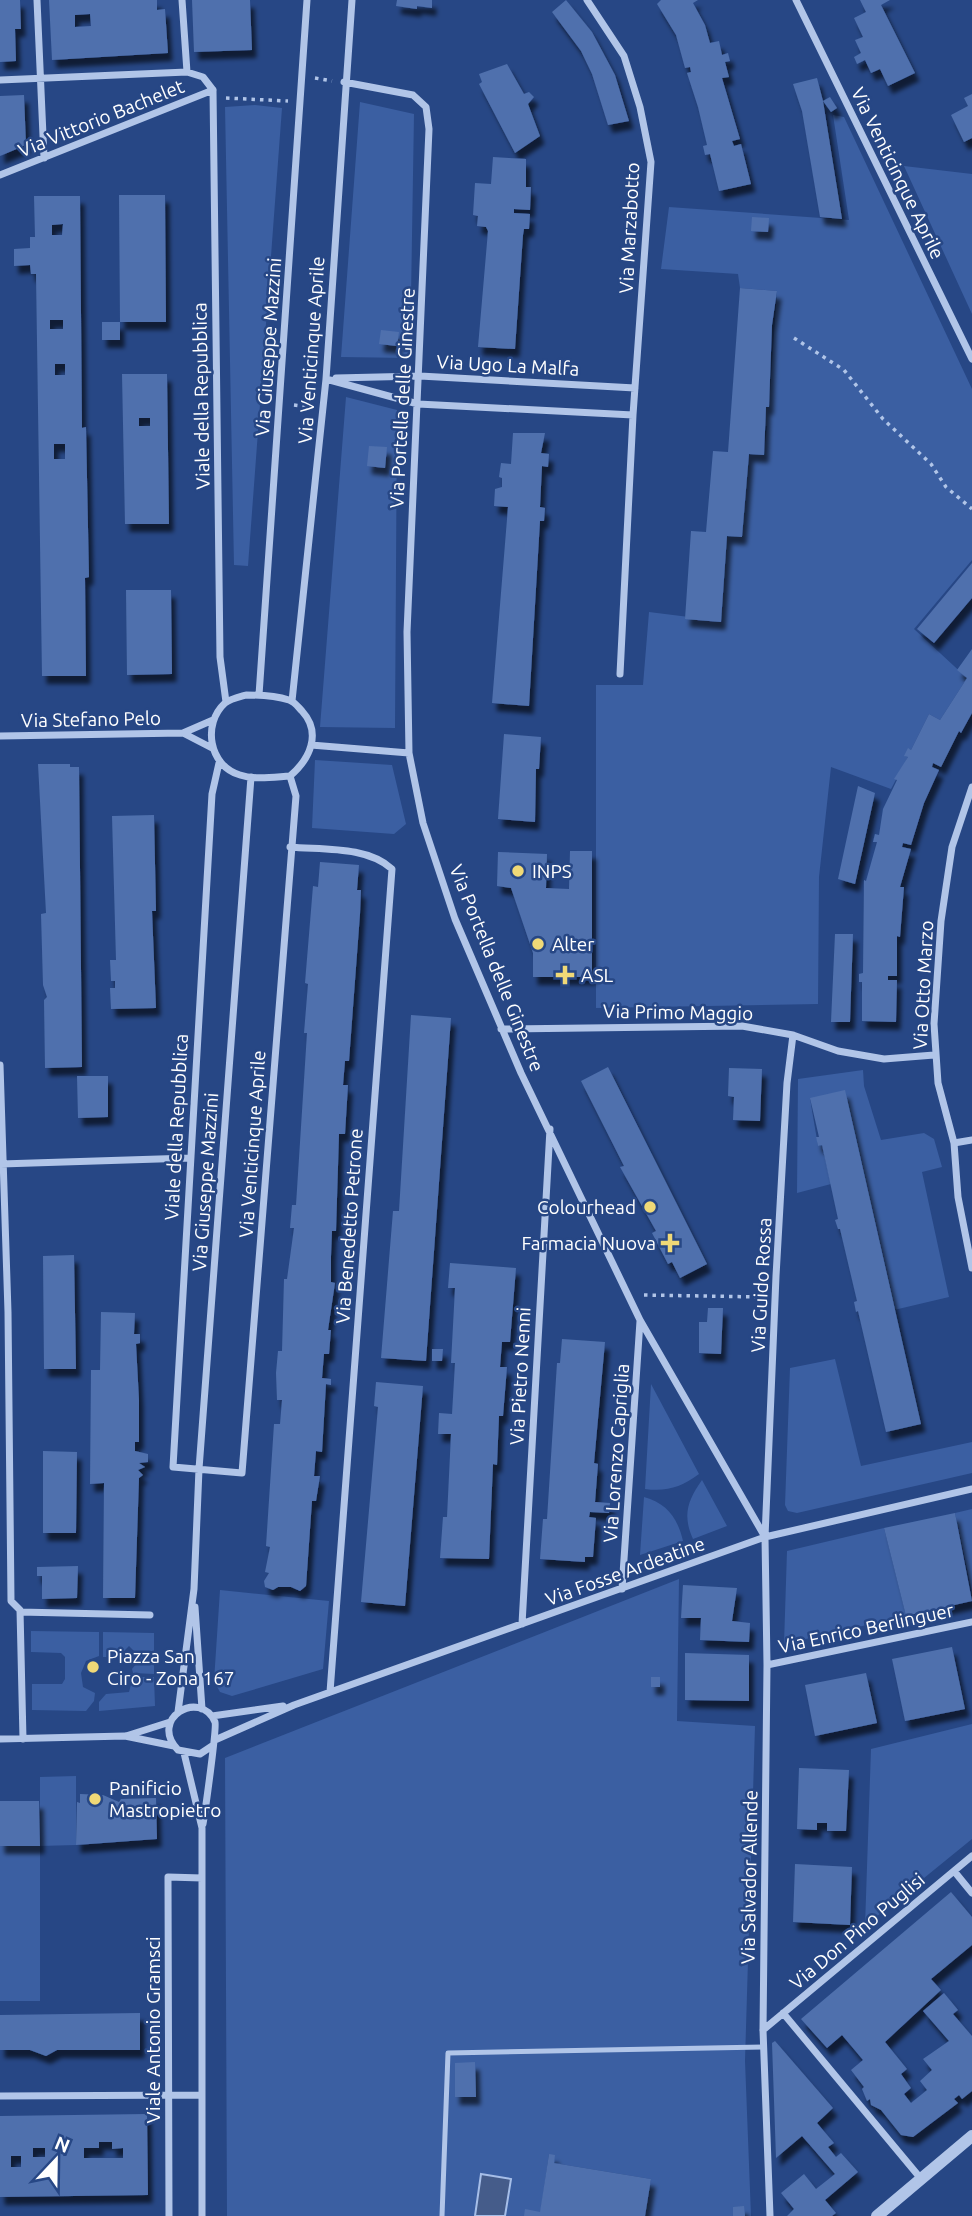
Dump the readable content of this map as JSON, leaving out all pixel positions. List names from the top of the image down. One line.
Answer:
{"streets":{"street":["Via Vittorio Bachelet","Via Venticinque Aprile","Via Marzabotto","Via Giuseppe Mazzini","Via Ugo La Malfa","Viale della Repubblica","Via Portella delle Ginestre","Via Stefano Pelo","Via Otto Marzo","Via Primo Maggio","Via Benedetto Petrone","Via Guido Rossa","Via Pietro Nenni","Via Lorenzo Capriglia","Via Fosse Ardeatine","Via Enrico Berlinguer","Via Salvador Allende","Via Don Pino Puglisi","Viale Antonio Gramsci"]},"crossings":[["Via Vittorio Bachelet","Viale della Repubblica"],["Via Venticinque Aprile","Via Giuseppe Mazzini"],["Via Venticinque Aprile","Via Ugo La Malfa"],["Via Venticinque Aprile","Viale della Repubblica"],["Via Venticinque Aprile","Via Portella delle Ginestre"],["Via Venticinque Aprile","Via Stefano Pelo"],["Via Venticinque Aprile","Via Benedetto Petrone"],["Via Marzabotto","Via Ugo La Malfa"],["Via Giuseppe Mazzini","Viale della Repubblica"],["Via Giuseppe Mazzini","Via Stefano Pelo"],["Via Ugo La Malfa","Via Portella delle Ginestre"],["Viale della Repubblica","Via Stefano Pelo"],["Via Portella delle Ginestre","Via Primo Maggio"],["Via Portella delle Ginestre","Via Guido Rossa"],["Via Portella delle Ginestre","Via Pietro Nenni"],["Via Portella delle Ginestre","Via Lorenzo Capriglia"],["Via Portella delle Ginestre","Via Fosse Ardeatine"],["Via Portella delle Ginestre","Via Salvador Allende"],["Via Otto Marzo","Via Primo Maggio"],["Via Primo Maggio","Via Guido Rossa"],["Via Benedetto Petrone","Via Fosse Ardeatine"],["Via Guido Rossa","Via Fosse Ardeatine"],["Via Guido Rossa","Via Salvador Allende"],["Via Pietro Nenni","Via Fosse Ardeatine"],["Via Lorenzo Capriglia","Via Fosse Ardeatine"],["Via Fosse Ardeatine","Via Salvador Allende"],["Via Enrico Berlinguer","Via Salvador Allende"],["Via Salvador Allende","Via Don Pino Puglisi"]],"places":{"other":["INPS","Alter","Colourhead","Piazza San Ciro - Zona 167","Panificio Mastropietro"],"health":["ASL","Farmacia Nuova"]},"north":"top"}
